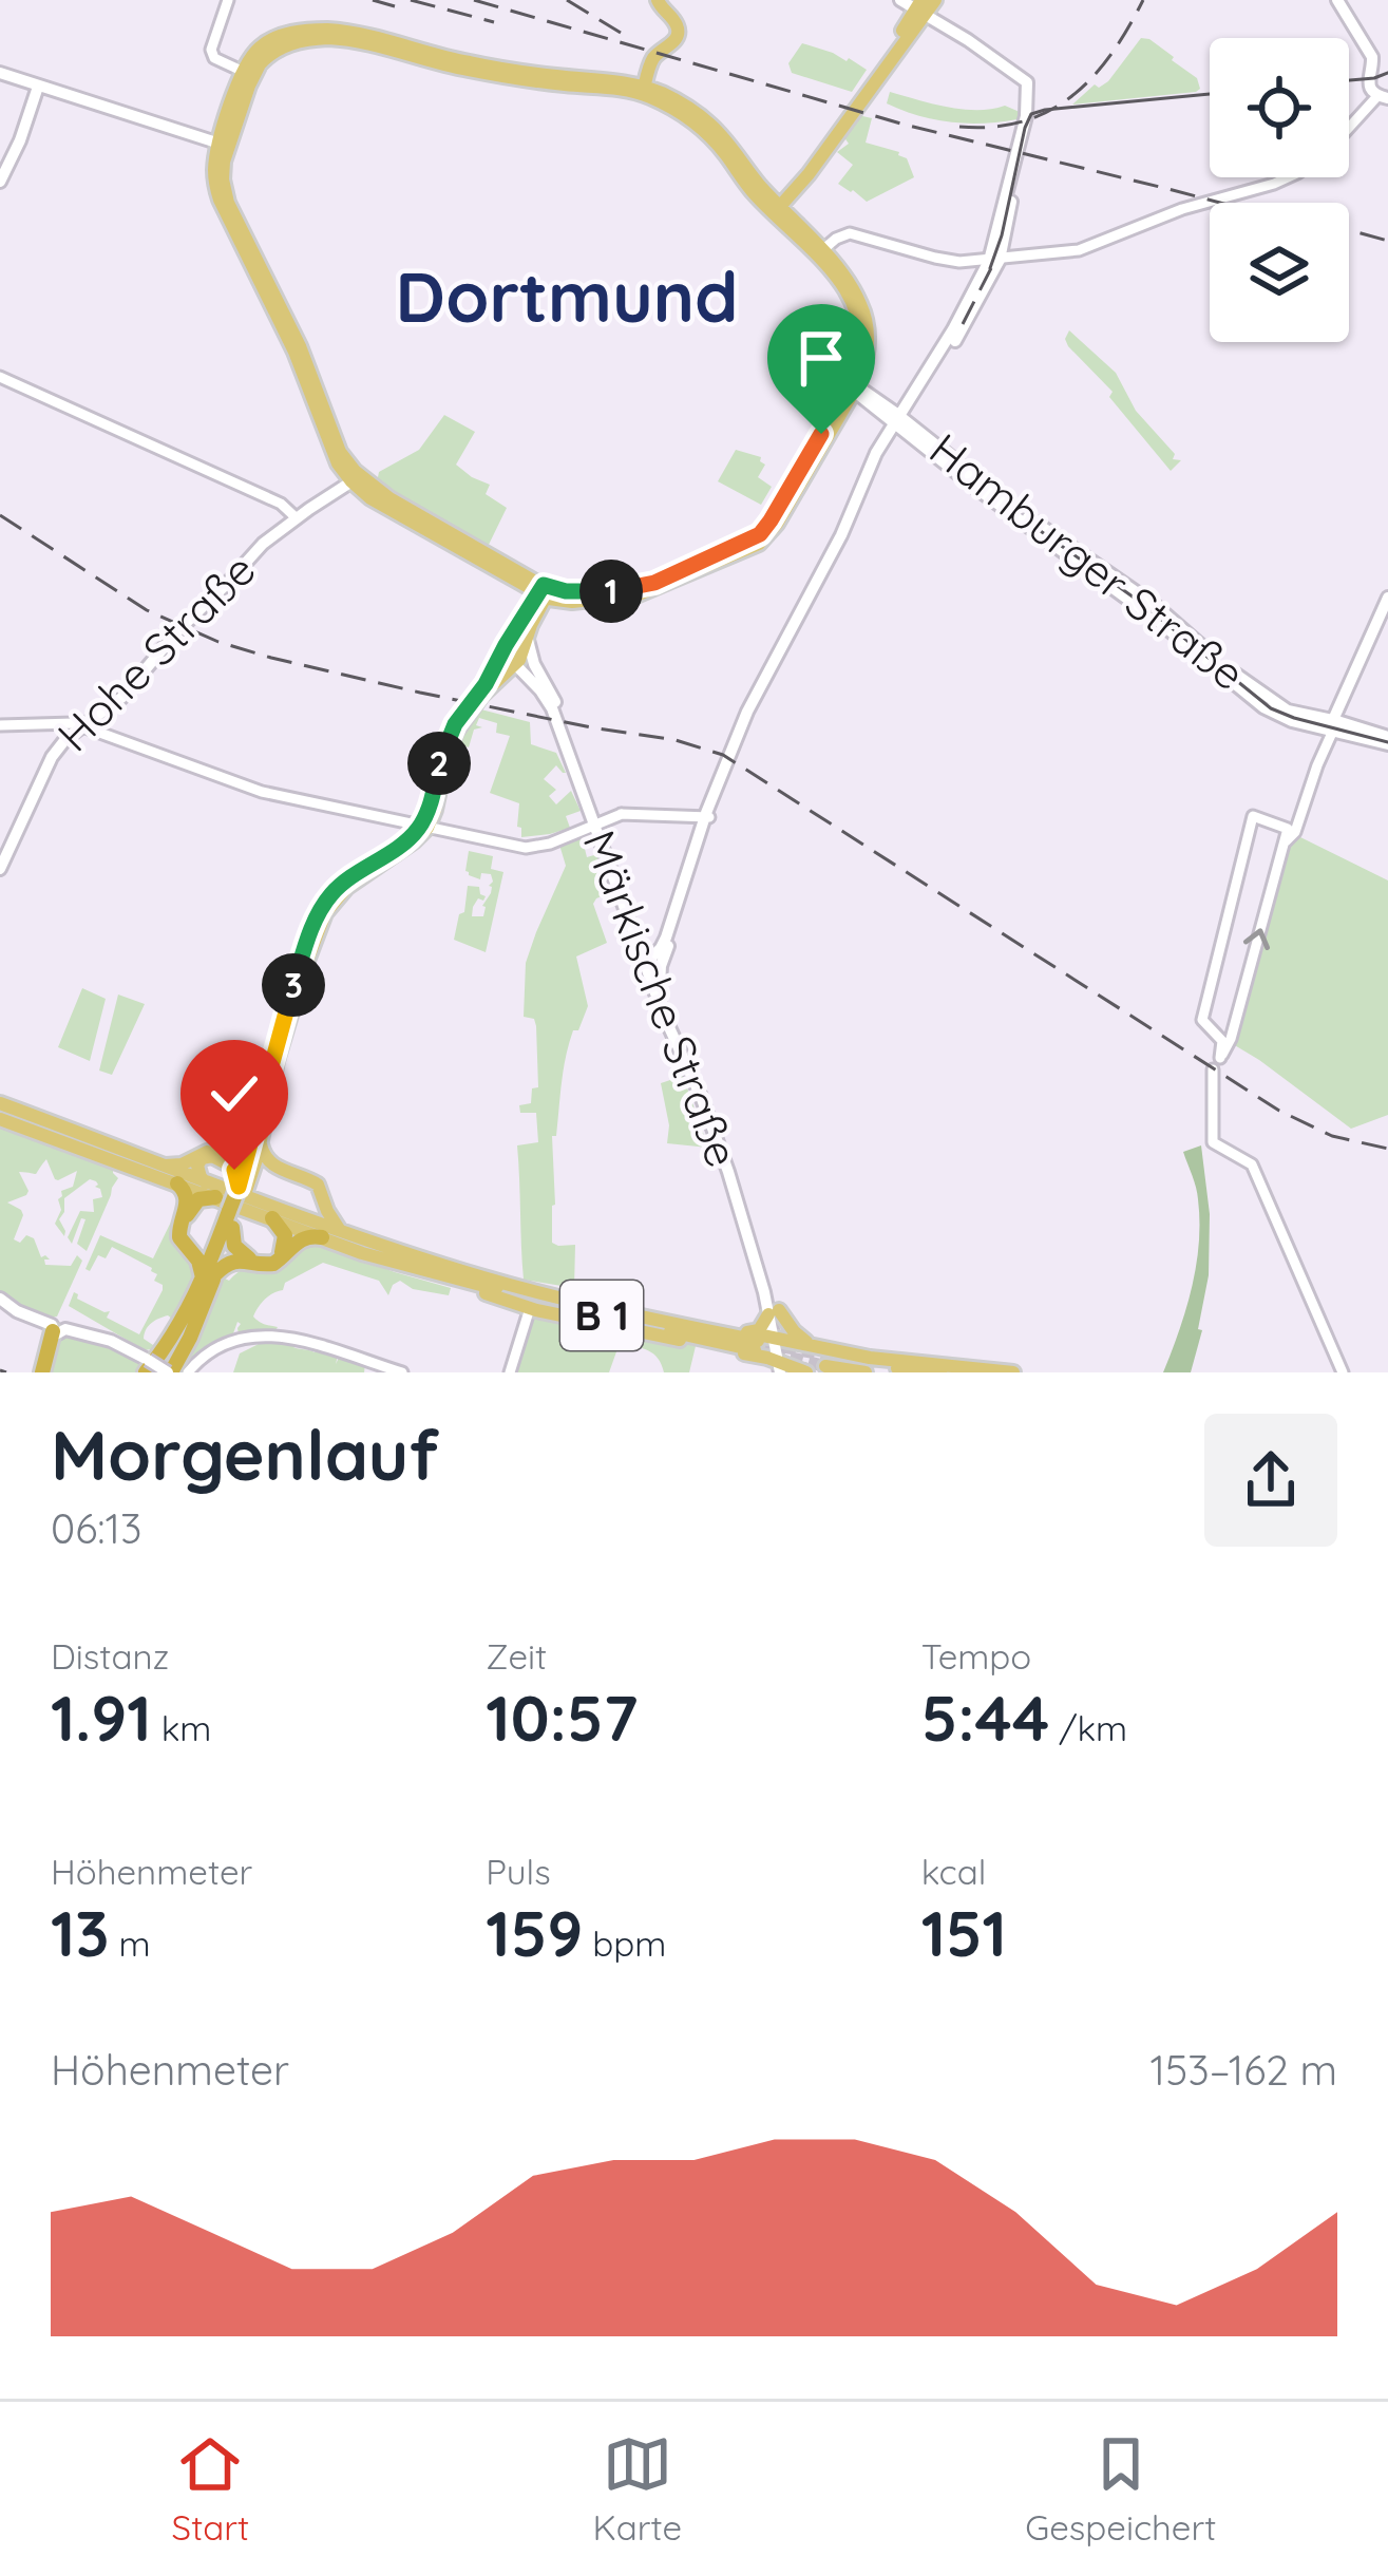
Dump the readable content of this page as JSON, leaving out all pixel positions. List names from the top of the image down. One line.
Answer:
{"streets":{"main road":["Hamburger Straße","Hohe Straße","Märkische Straße","B 1"]},"crossings":[["Märkische Straße","B 1"]],"districts":["Dortmund"],"page":{"pins":["1","2","3"],"heading":["Morgenlauf","06:13"],"stats":[["Distanz","1.91 km"],["Zeit","10:57"],["Tempo","5:44 /km"],["Höhenmeter","13 m"],["Puls","159 bpm"],["kcal","151"]],"chart":["Höhenmeter","153–162 m"],"tabs":["Start","Karte","Gespeichert"]}}
